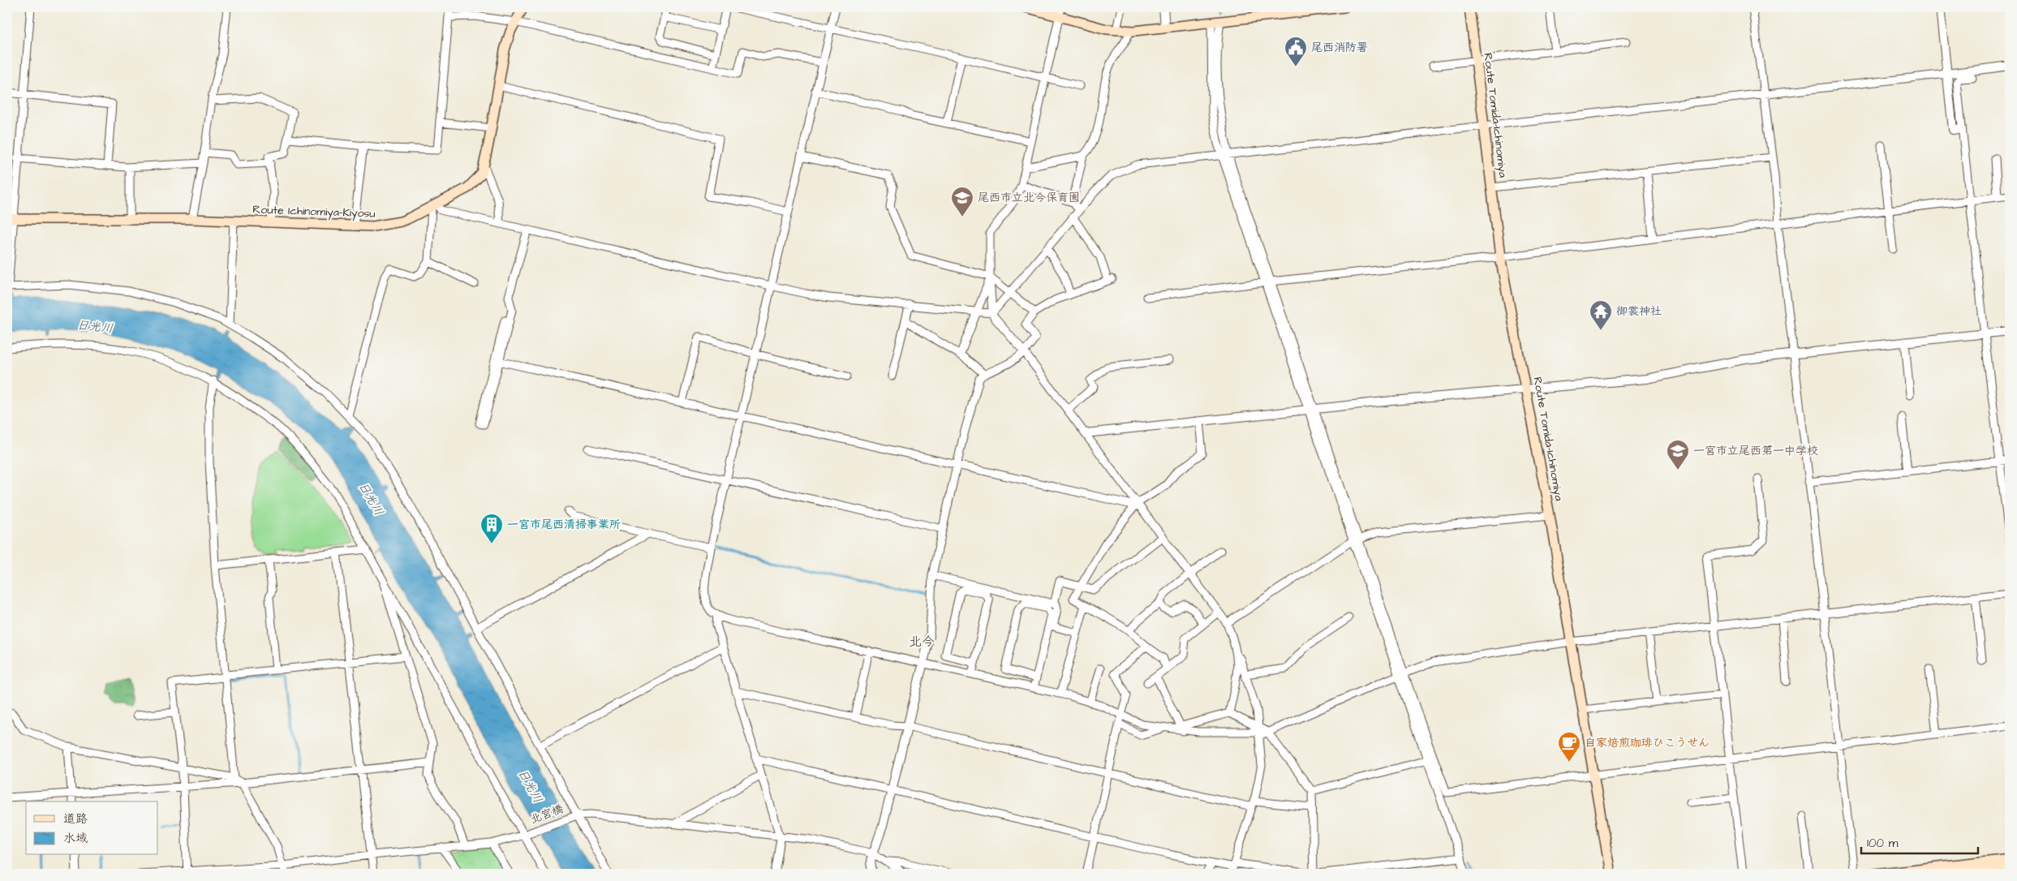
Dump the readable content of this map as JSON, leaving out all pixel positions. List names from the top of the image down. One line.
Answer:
{"streets":{"main road":["Route Tomida-Ichinomiya","Route Ichinomiya-Kiyosu"],"street":["北宮橋"]},"districts":["北今"],"water":["日光川"],"places":{"public building":["尾西消防署"],"school or university":["尾西市立北今保育園","一宮市立尾西第一中学校"],"temple":["御裳神社"],"building":["一宮市尾西清掃事業所"],"cafe":["自家焙煎珈琲ひこうせん"]},"legend":["道路","水域"],"scale_bar":"100 m"}
